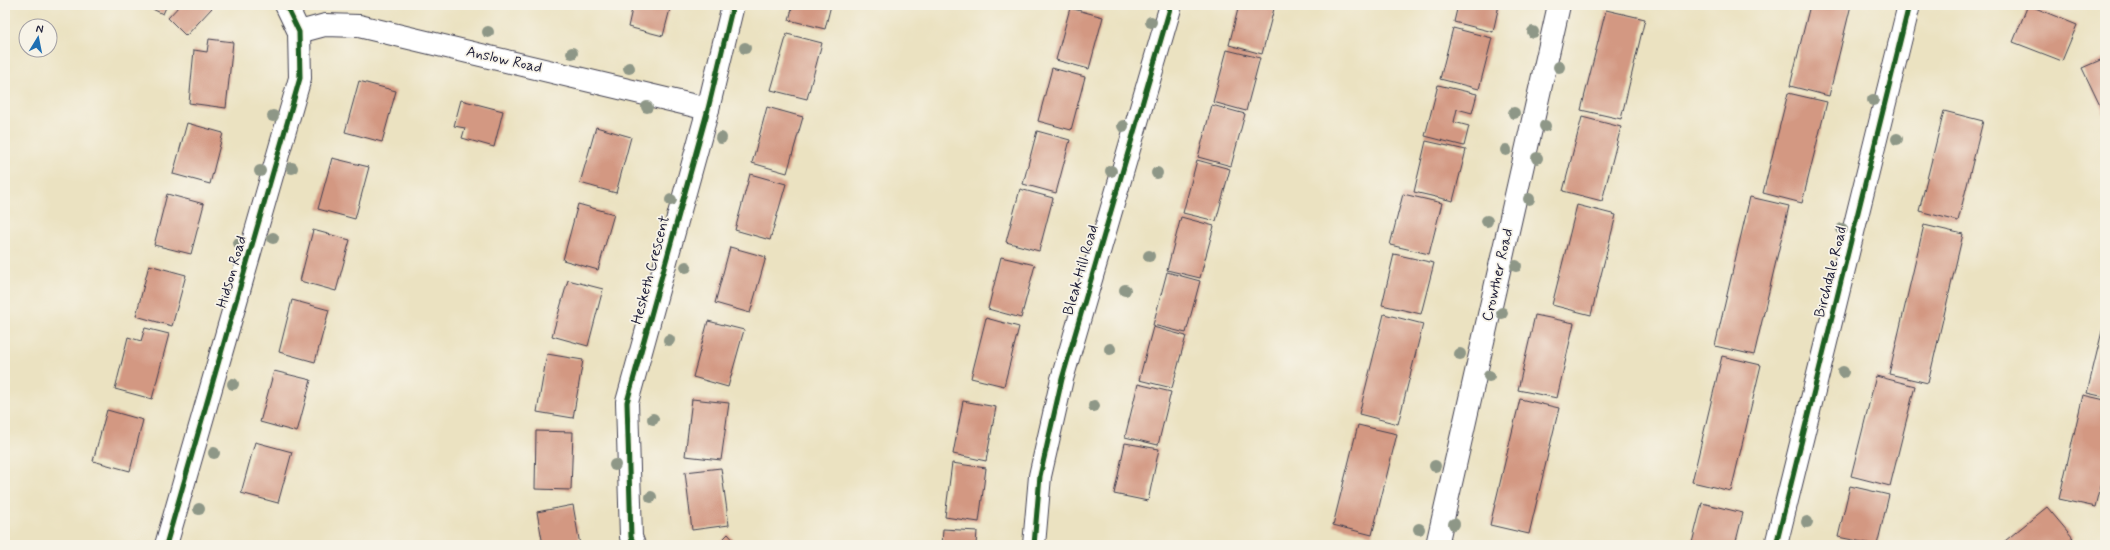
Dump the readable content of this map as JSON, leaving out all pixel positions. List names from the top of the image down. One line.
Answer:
{"streets":{"street":["Anslow Road","Hesketh Crescent","Bleak Hill Road","Hidson Road","Birchdale Road","Crowther Road"]},"crossings":[["Anslow Road","Hesketh Crescent"],["Anslow Road","Hidson Road"]],"north":"top"}
